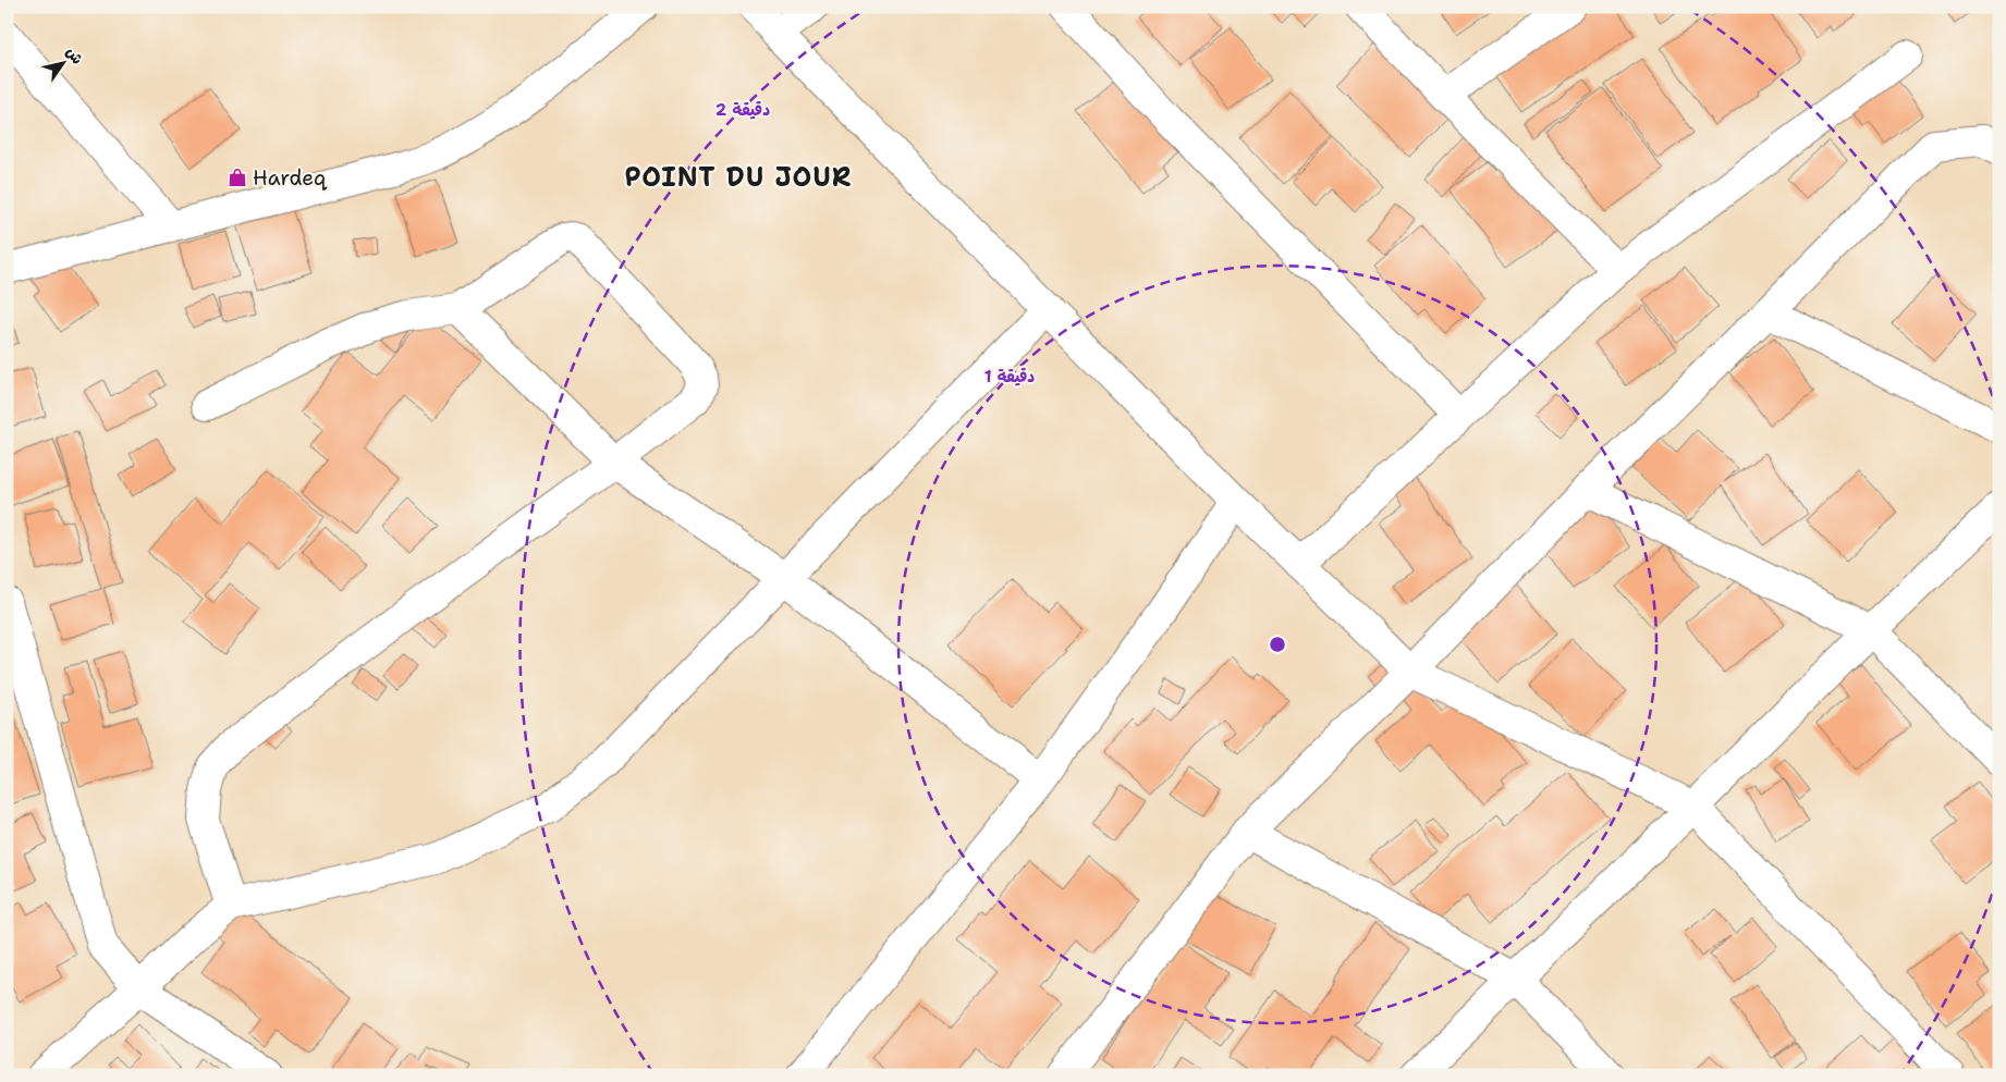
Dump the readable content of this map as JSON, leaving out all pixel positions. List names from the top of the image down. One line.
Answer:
{"districts":["POINT DU JOUR"],"places":{"shop":["Hardeq"]},"north":"top right","rings":["2 دقيقة","1 دقيقة"]}
